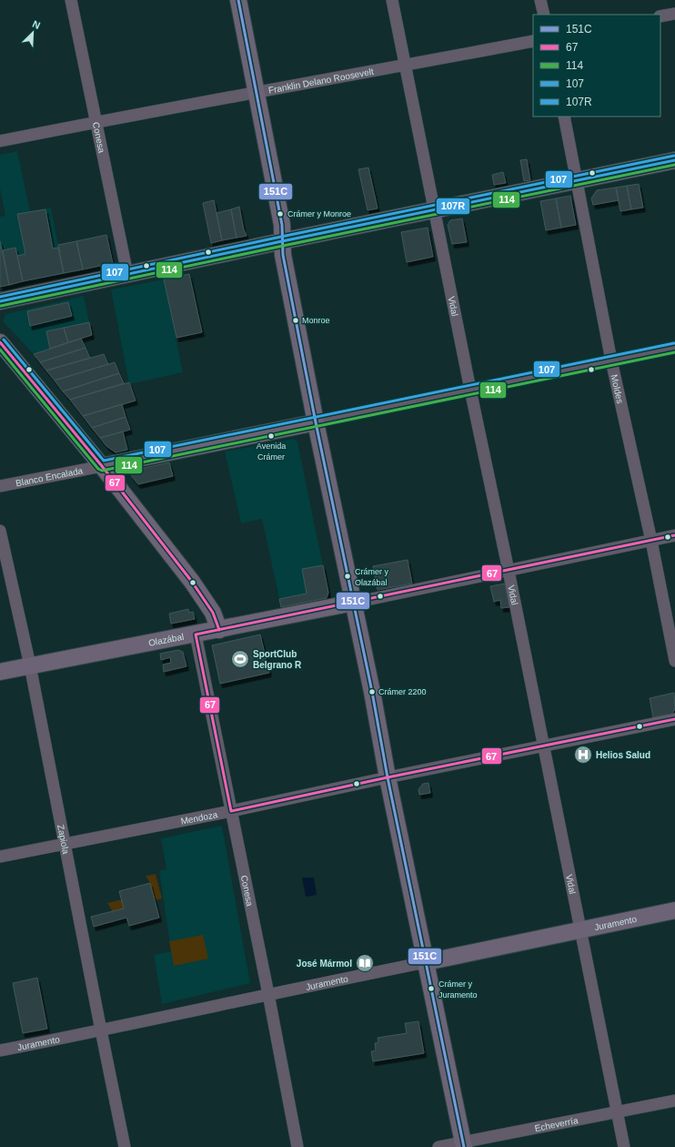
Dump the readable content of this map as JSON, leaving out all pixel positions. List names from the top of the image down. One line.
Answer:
{"streets":{"main road":["Blanco Encalada","Olazábal","Juramento"],"street":["Franklin Delano Roosevelt","Conesa","Vidal","Moldes","Mendoza","Zapiola","Echeverría"]},"crossings":[["Franklin Delano Roosevelt","Conesa"],["Franklin Delano Roosevelt","Vidal"],["Conesa","Olazábal"],["Conesa","Mendoza"],["Conesa","Juramento"],["Vidal","Blanco Encalada"],["Vidal","Olazábal"],["Vidal","Mendoza"],["Vidal","Juramento"],["Vidal","Echeverría"],["Moldes","Blanco Encalada"],["Moldes","Olazábal"],["Olazábal","Zapiola"],["Mendoza","Zapiola"],["Zapiola","Juramento"]],"places":{"other":["Crámer y Monroe","Monroe","Avenida Crámer","Crámer y Olazábal","Crámer 2200","Crámer y Juramento"],"sports":["SportClub Belgrano R"],"hospital":["Helios Salud"],"library":["José Mármol"]},"lines":["transit line 151C","transit line 107","transit line 107R","transit line 114","transit line 67"],"legend":["151C","67","114","107","107R"],"north":"top right"}
